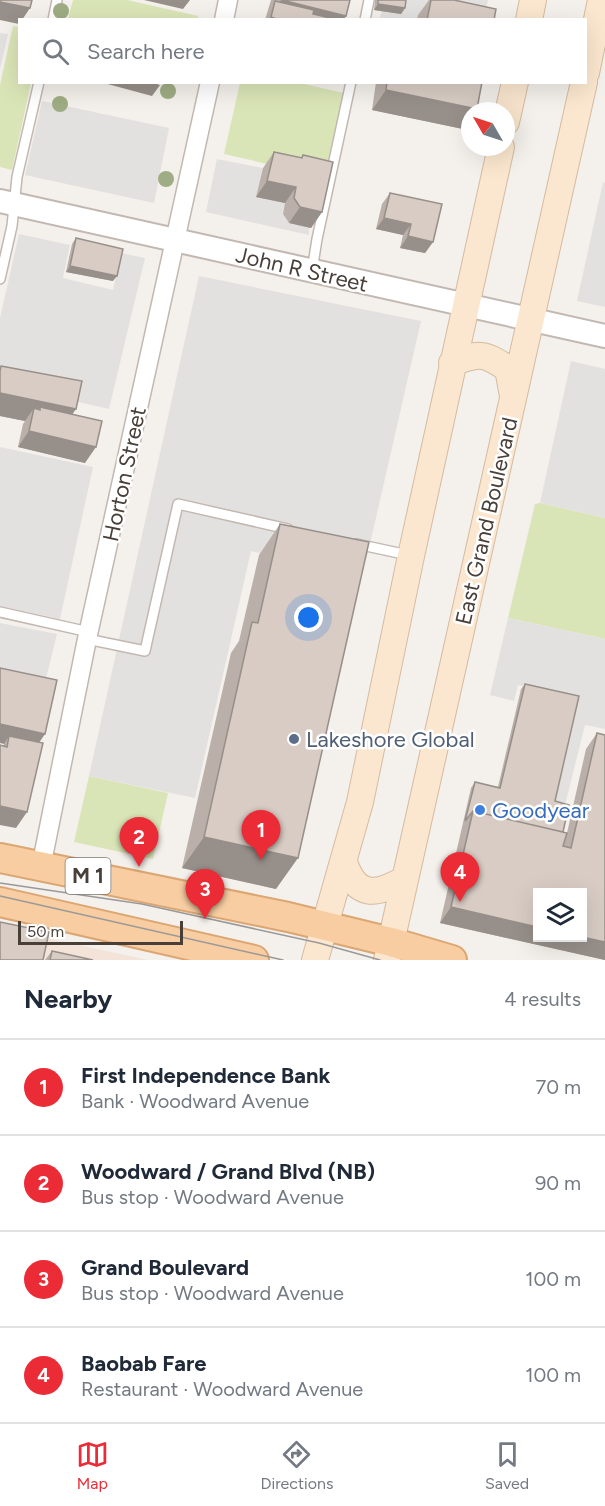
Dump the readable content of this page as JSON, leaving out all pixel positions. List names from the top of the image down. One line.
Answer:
{"streets":{"main road":["East Grand Boulevard","M 1"],"street":["John R Street","Horton Street"]},"crossings":[["John R Street","Horton Street"],["John R Street","East Grand Boulevard"],["Horton Street","M 1"],["East Grand Boulevard","M 1"]],"places":["Lakeshore Global","Goodyear"],"scale_bar":"50 m","north":"top left","page":{"search":"Search here","pins":["1","2","4","3"],"scale":"50 m","heading":["Nearby","4 results"],"list":[{"mark":"1","name":"First Independence Bank","note":"Bank · Woodward Avenue","value":"70 m"},{"mark":"2","name":"Woodward / Grand Blvd (NB)","note":"Bus stop · Woodward Avenue","value":"90 m"},{"mark":"3","name":"Grand Boulevard","note":"Bus stop · Woodward Avenue","value":"100 m"},{"mark":"4","name":"Baobab Fare","note":"Restaurant · Woodward Avenue","value":"100 m"}],"nav":["Map","Directions","Saved"]}}
